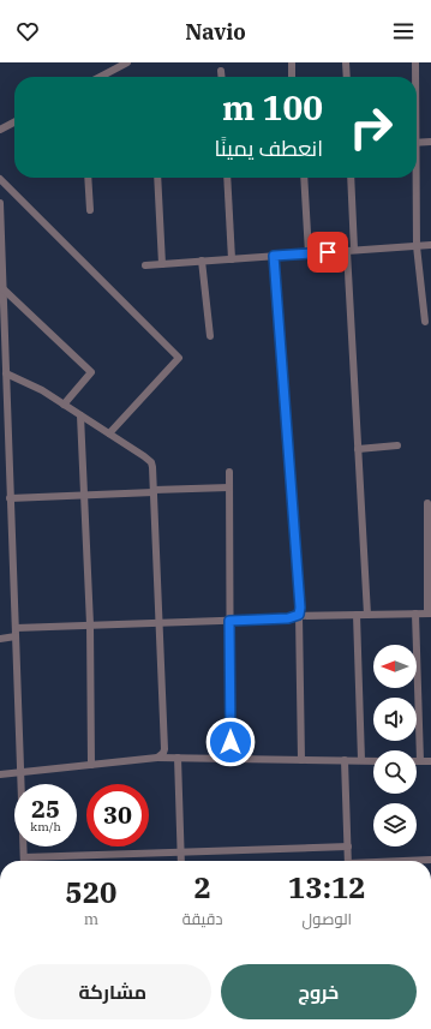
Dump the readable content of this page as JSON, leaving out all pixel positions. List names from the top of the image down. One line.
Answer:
{"north":"left","page":{"header":"Navio","turn":["100 m","انعطف يمينًا"],"speed":"25 km/h","limit":"30","eta":["13:12","الوصول","2","دقيقة","520","m"],"buttons":["خروج","مشاركة"]}}
